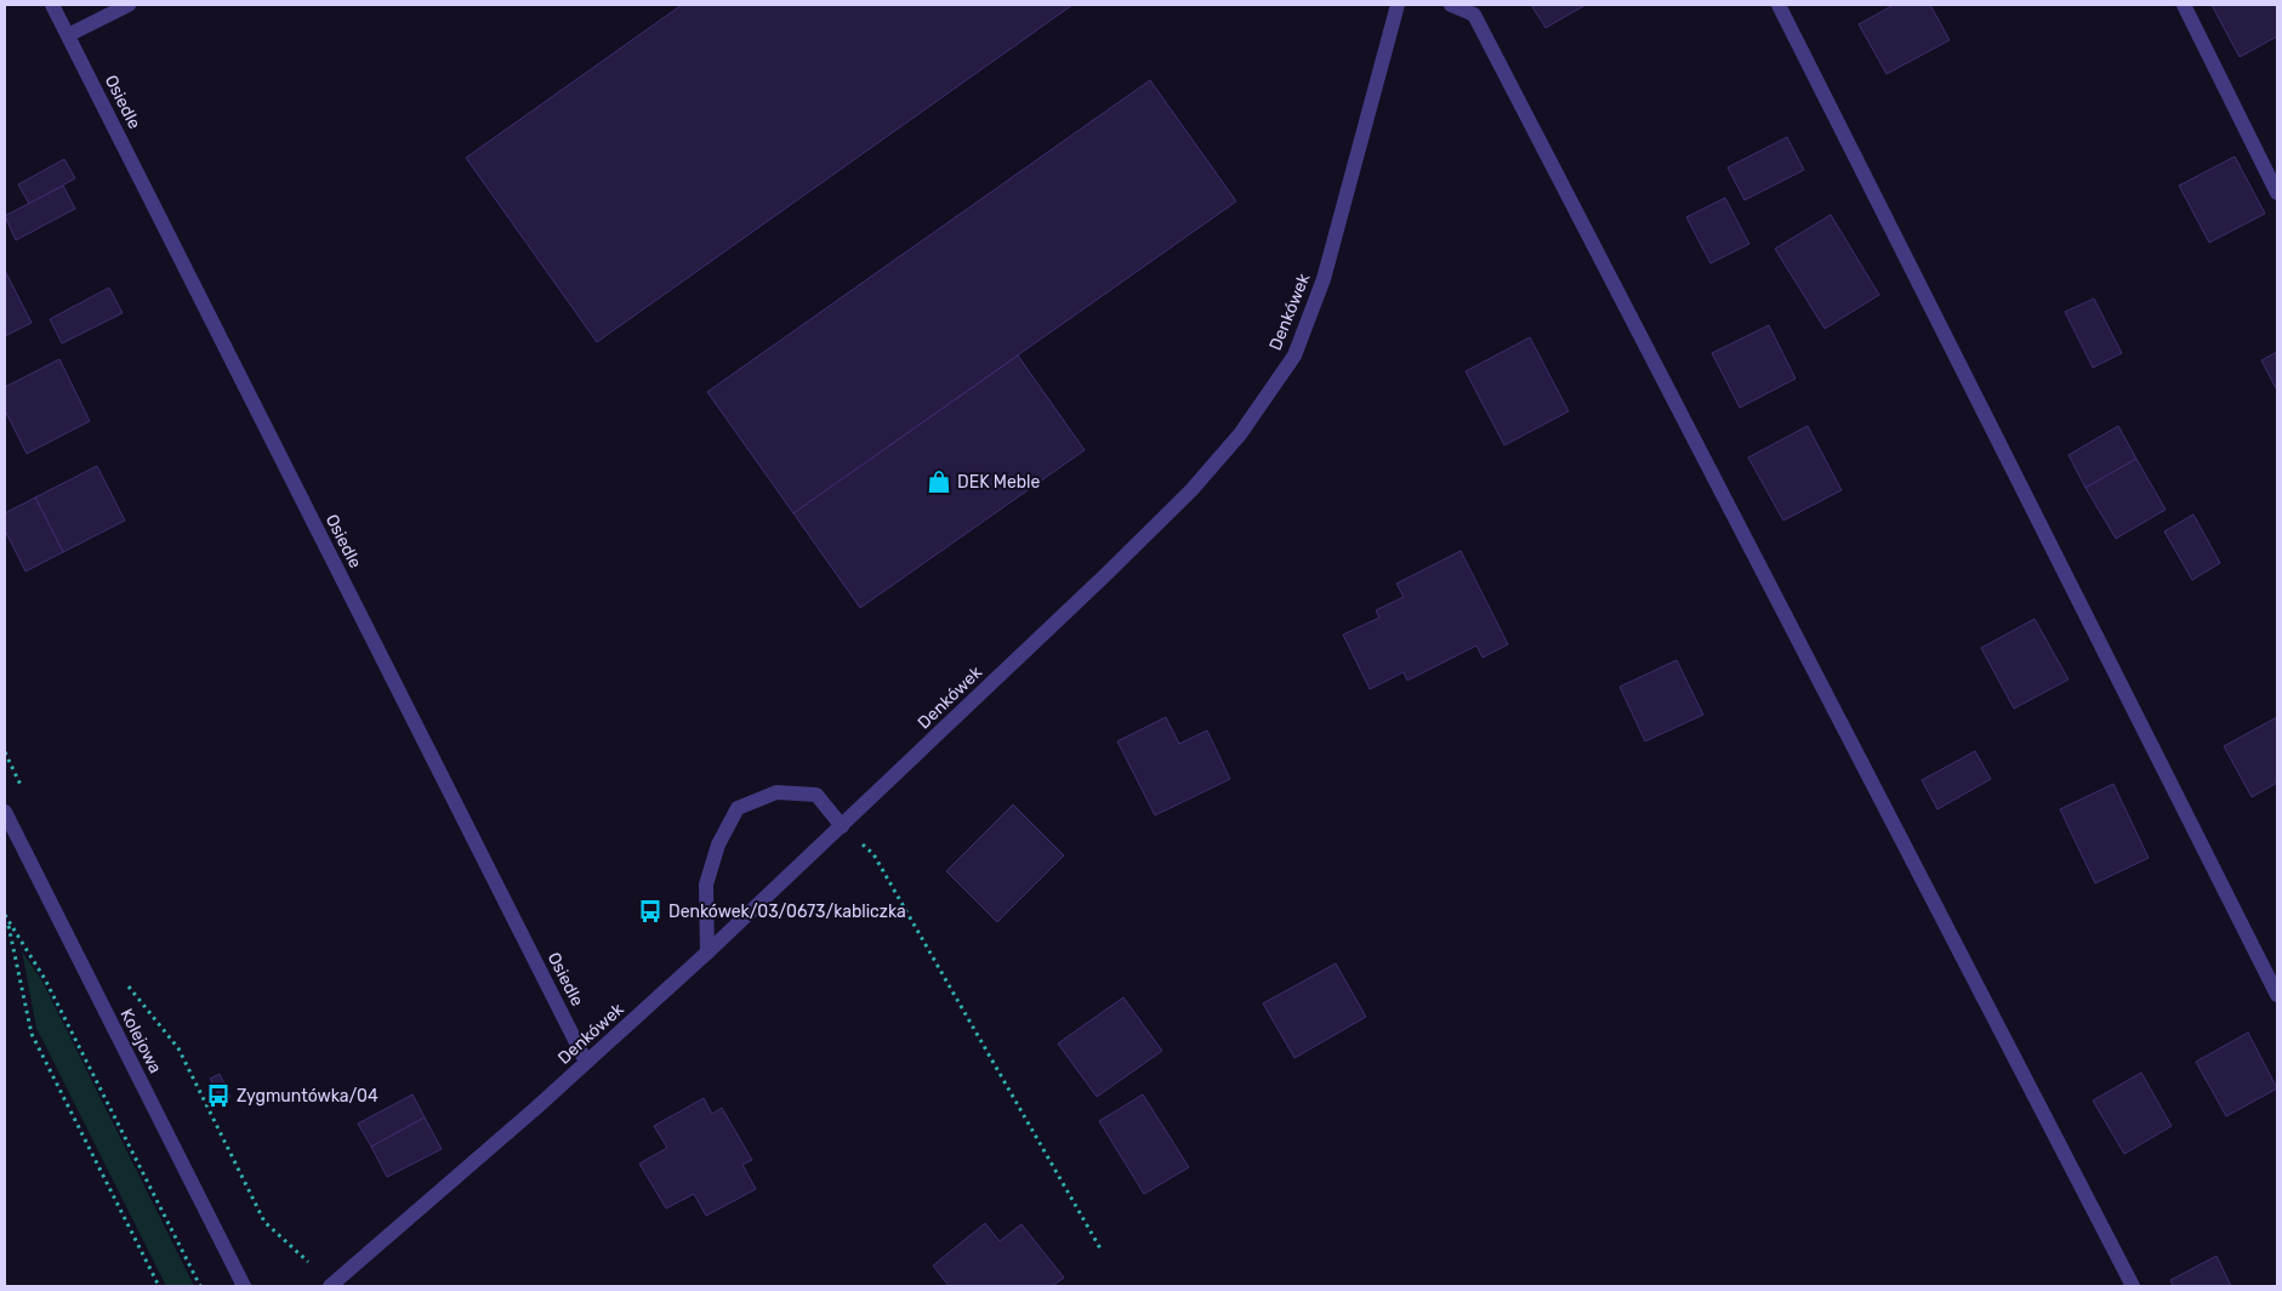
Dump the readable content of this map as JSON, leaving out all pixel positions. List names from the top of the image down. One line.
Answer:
{"streets":{"street":["Osiedle","Denkówek","Kolejowa"]},"crossings":[["Osiedle","Denkówek"]],"places":{"shop":["DEK Meble"],"bus stop":["Denkówek/03/0673/kabliczka","Zygmuntówka/04"]}}
